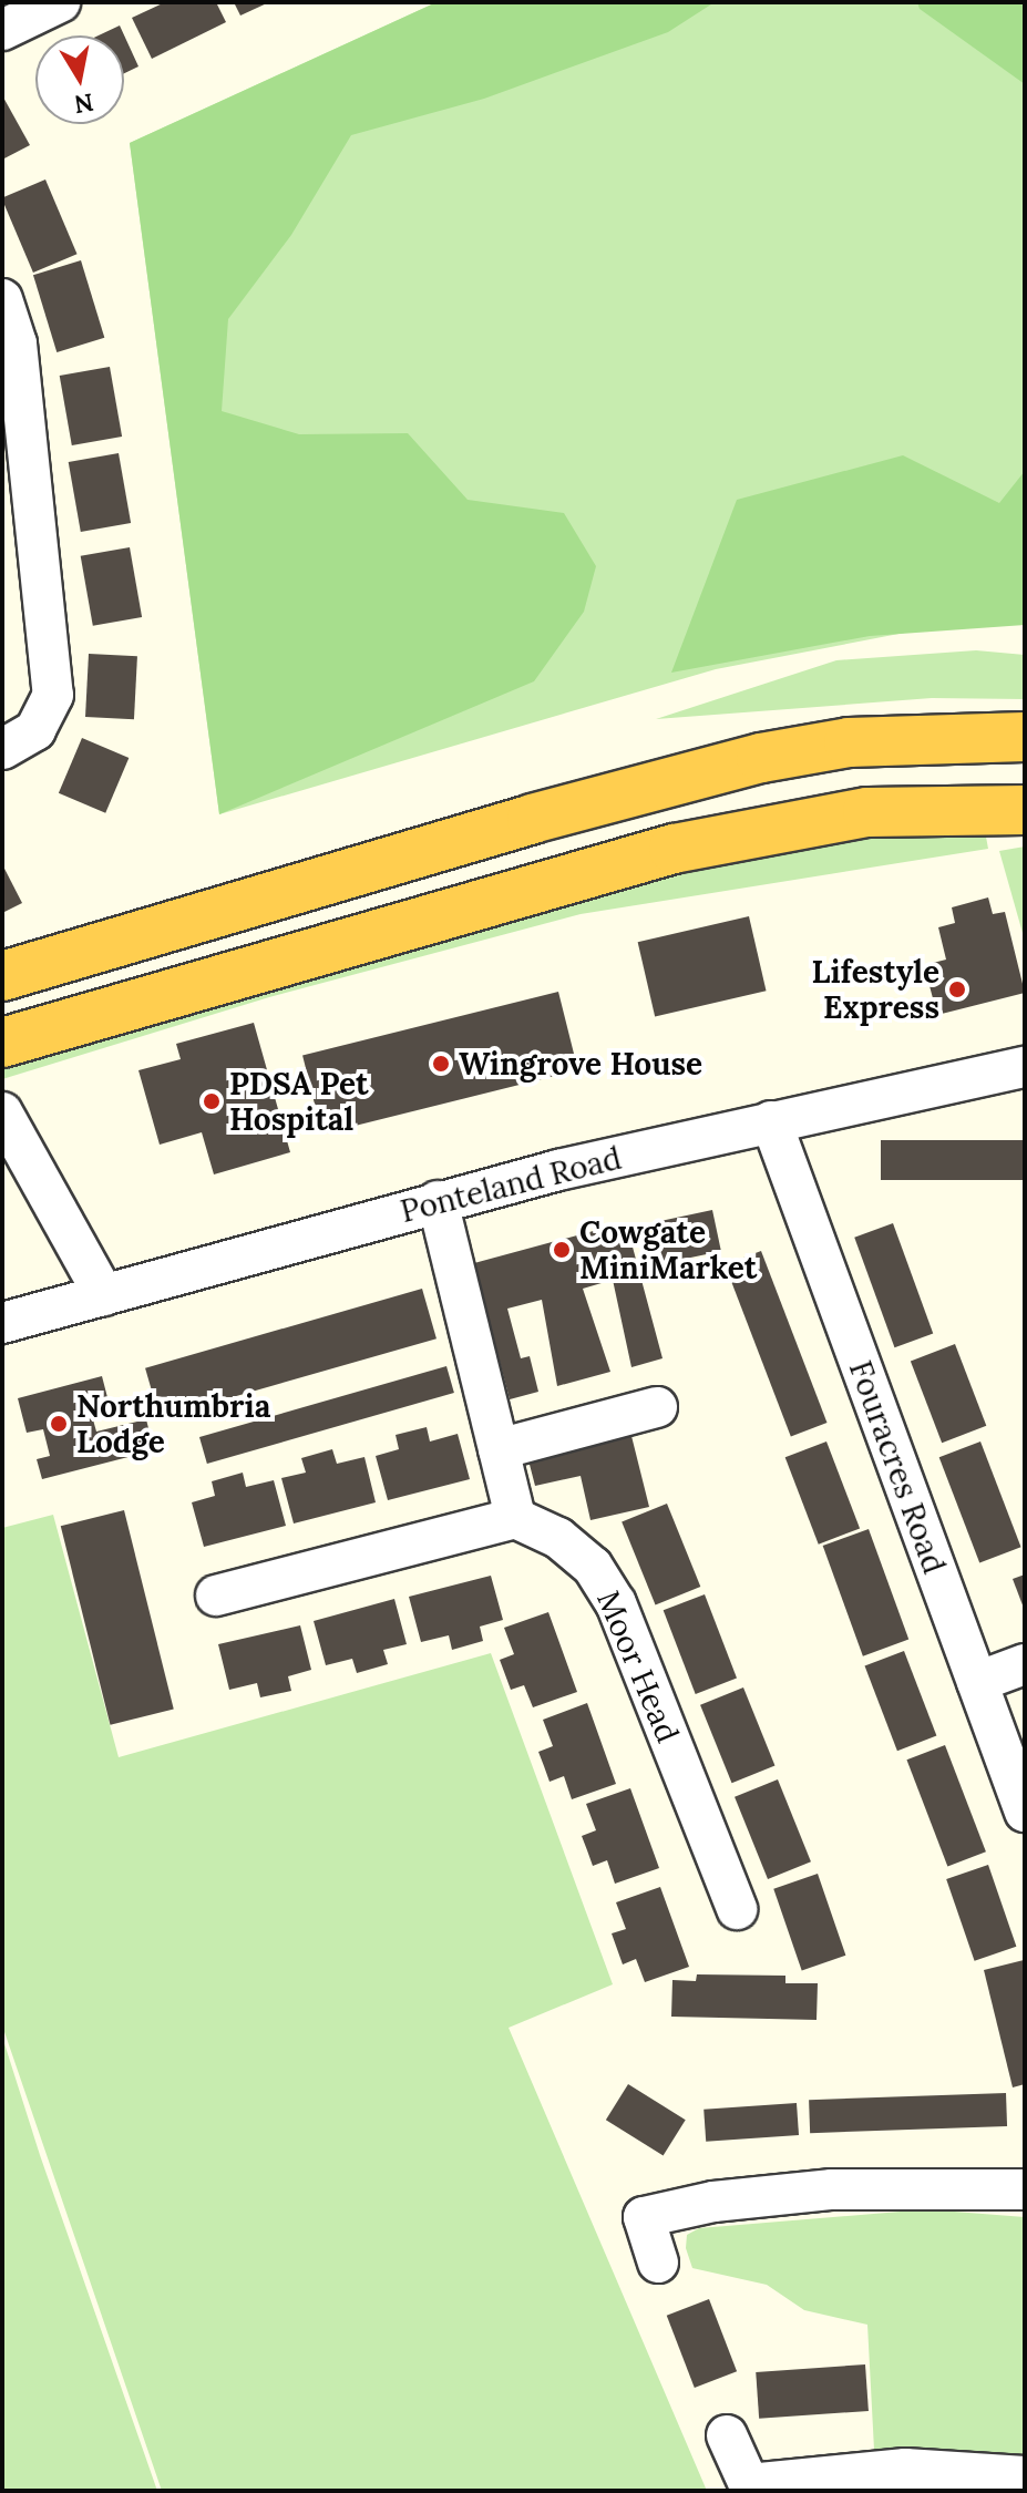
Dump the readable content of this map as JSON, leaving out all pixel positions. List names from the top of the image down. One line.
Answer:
{"streets":{"street":["Ponteland Road","Fouracres Road","Moor Head"]},"crossings":[["Ponteland Road","Fouracres Road"]],"places":["Lifestyle Express","Wingrove House","PDSA Pet Hospital","Cowgate MiniMarket","Northumbria Lodge"],"north":"bottom"}
